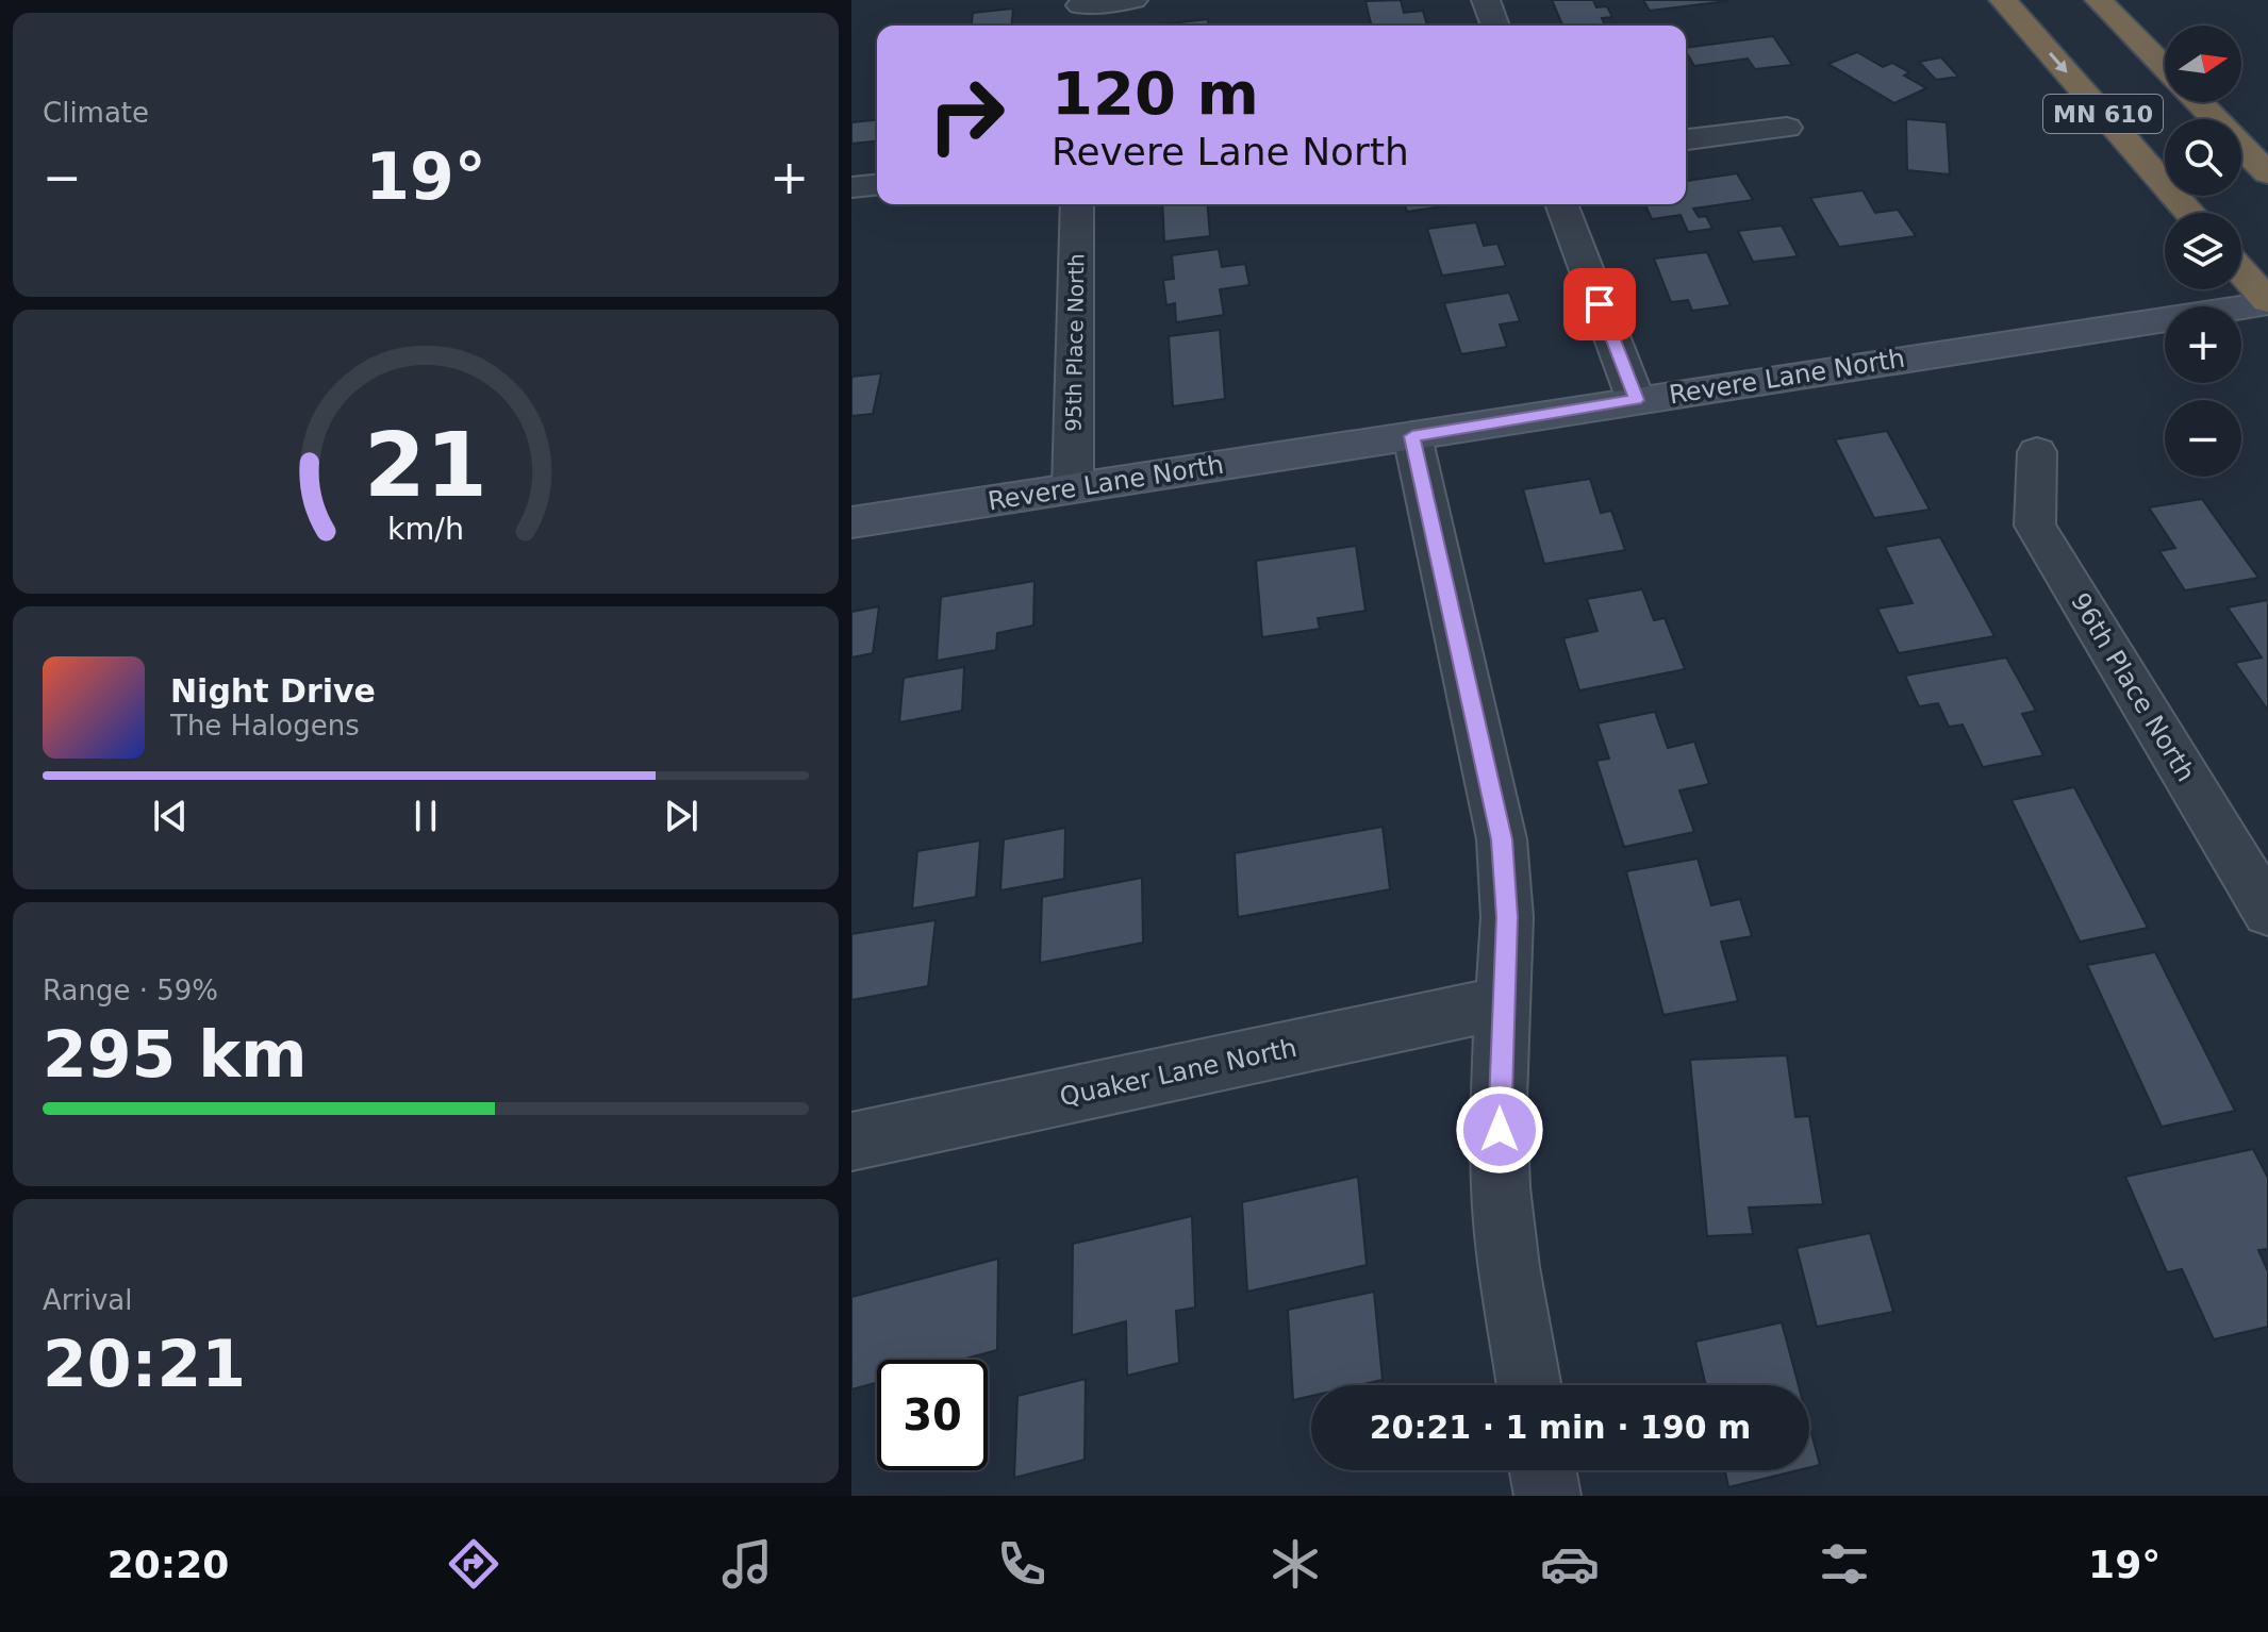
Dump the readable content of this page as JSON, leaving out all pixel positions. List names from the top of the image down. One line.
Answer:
{"streets":{"highway":["MN 610"],"street":["95th Place North","Revere Lane North","96th Place North","Quaker Lane North"]},"crossings":[["95th Place North","Revere Lane North"]],"north":"right","page":{"tile":["Climate",["Range · 59%","295 km"],["Arrival","20:21"]],"map_buttons":["+","−"],"turn":["120 m","Revere Lane North"],"heat":["−","19°","+"],"song":["Night Drive","The Halogens"],"limit":"30","trip":"20:21 · 1 min · 190 m","tabs":["20:20","19°"],"gauge":["21","km/h"]}}
